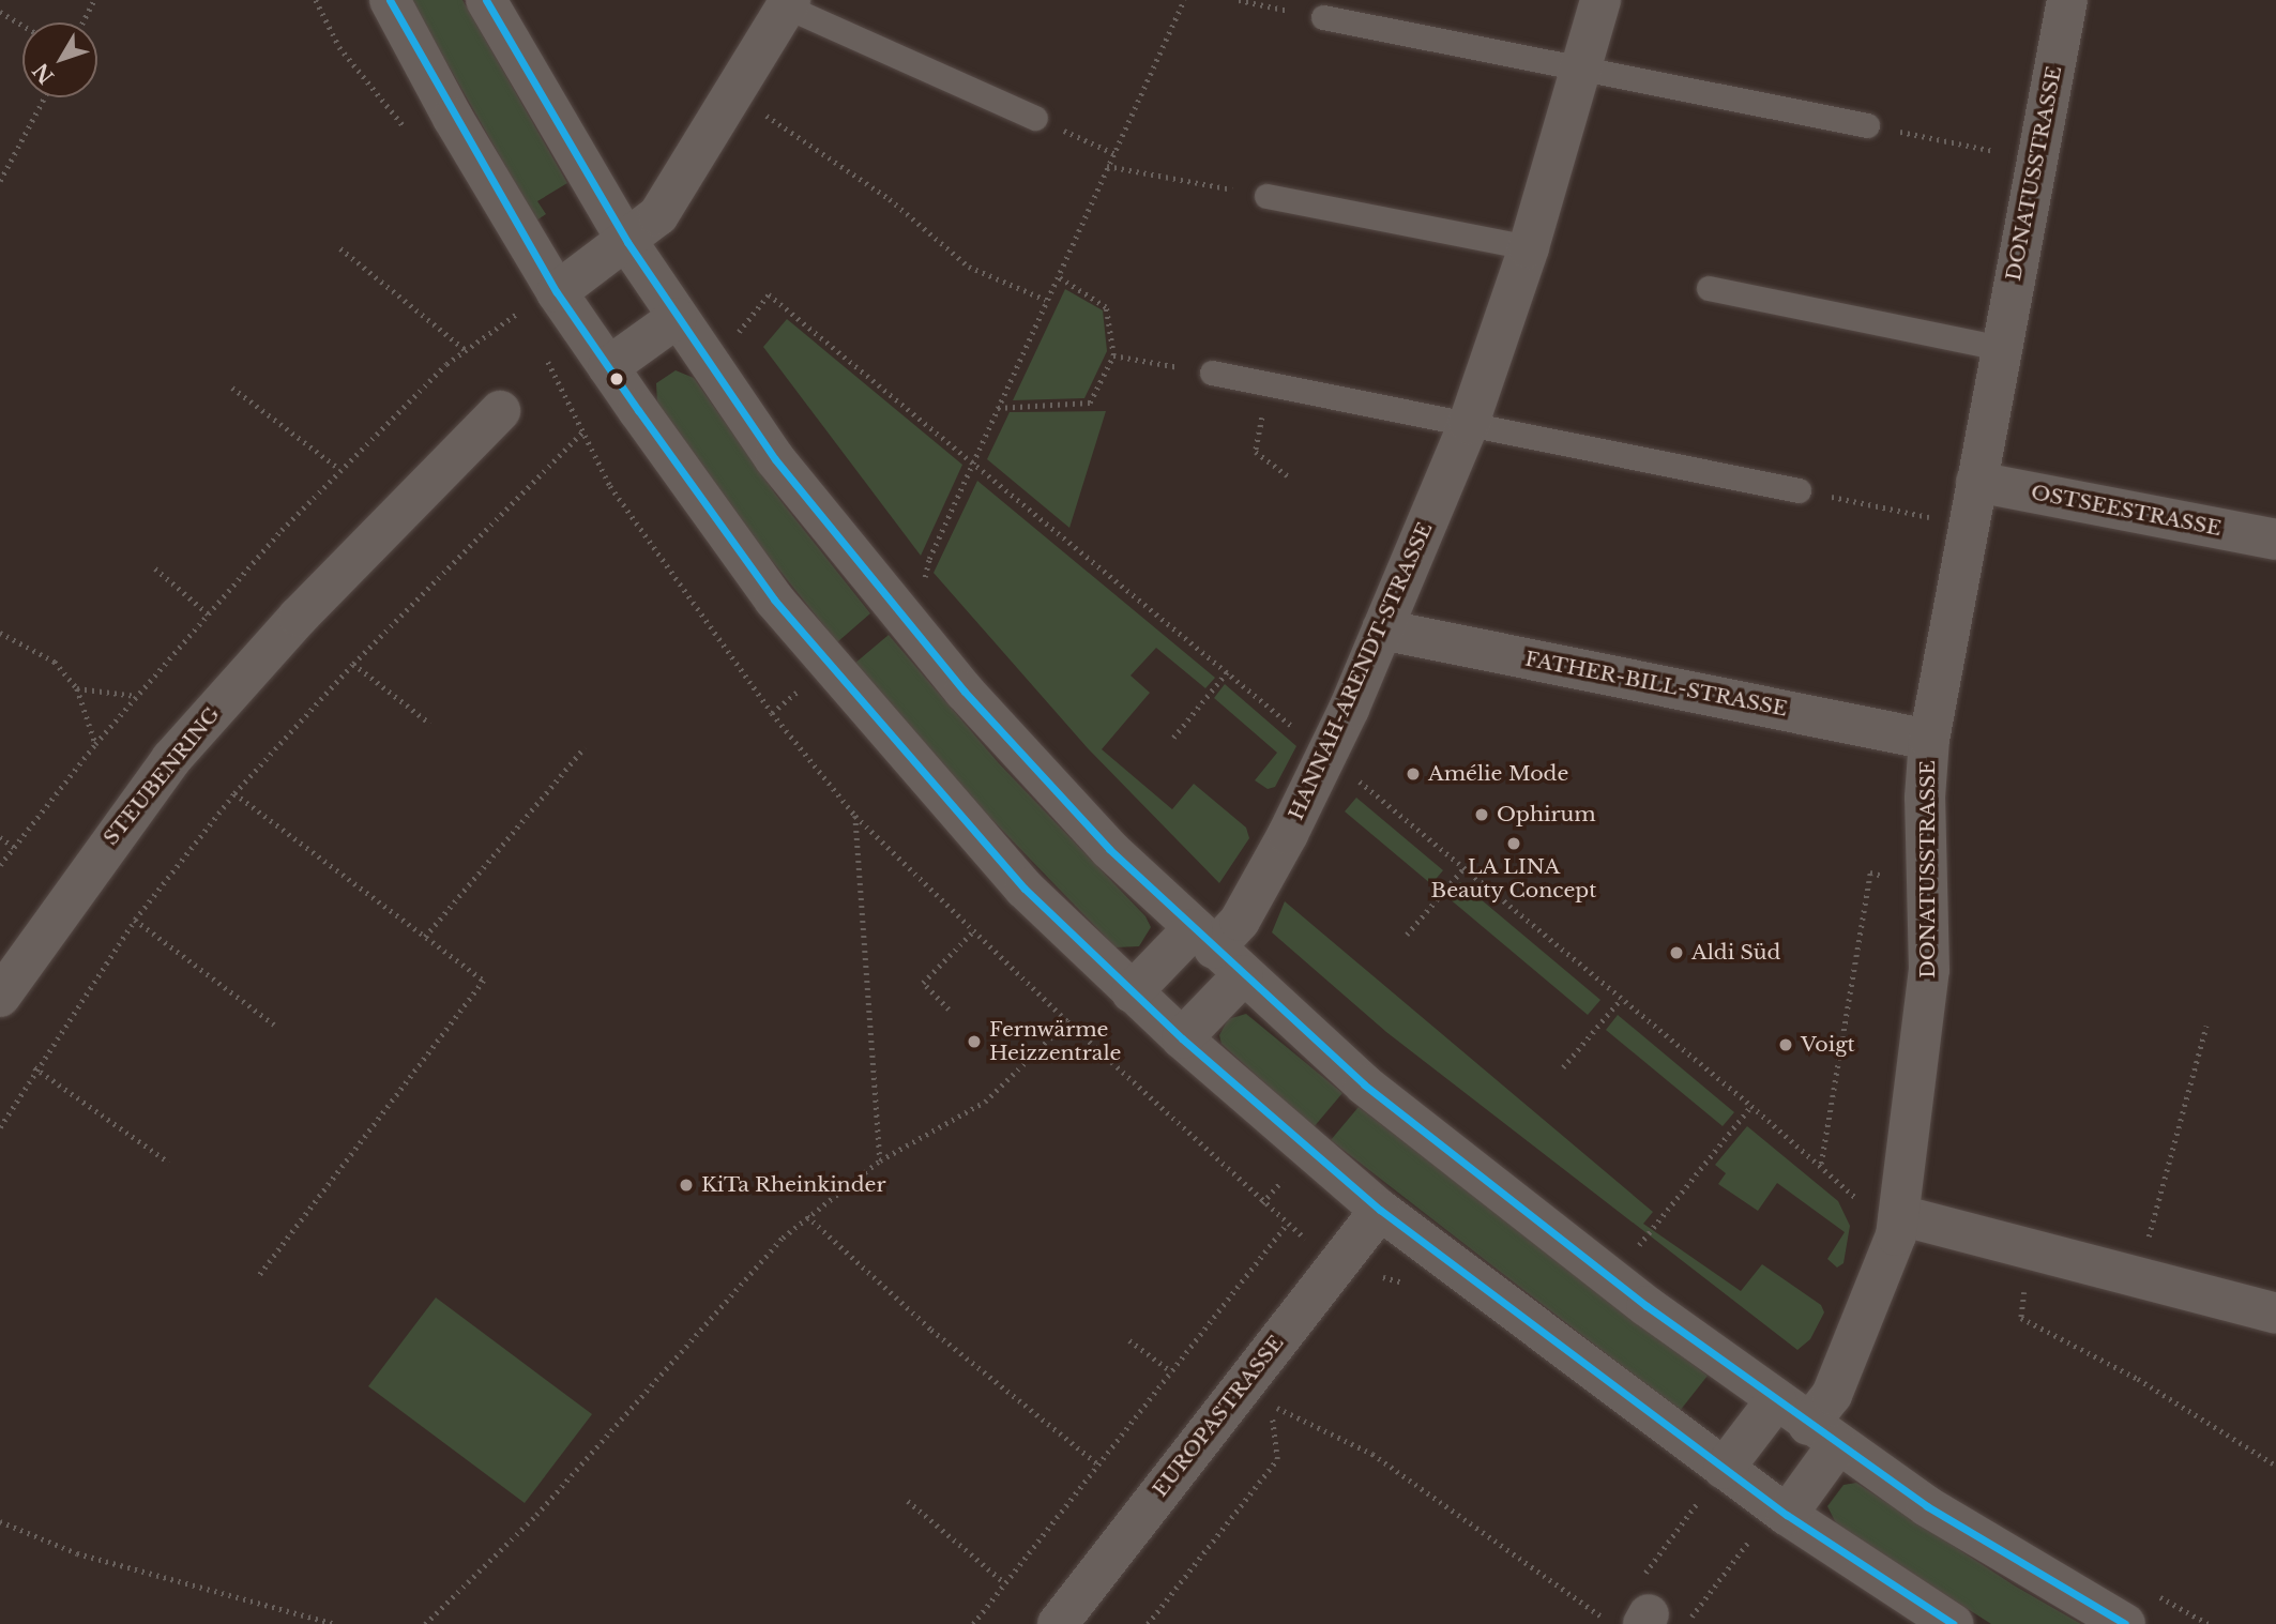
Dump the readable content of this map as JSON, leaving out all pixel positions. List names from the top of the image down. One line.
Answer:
{"streets":{"street":["DONATUSSTRASSE","OSTSEESTRASSE","HANNAH-ARENDT-STRASSE","FATHER-BILL-STRASSE","STEUBENRING","EUROPASTRASSE"]},"crossings":[["DONATUSSTRASSE","OSTSEESTRASSE"],["DONATUSSTRASSE","FATHER-BILL-STRASSE"],["HANNAH-ARENDT-STRASSE","FATHER-BILL-STRASSE"]],"places":["Amélie Mode","Ophirum","LA LINA Beauty Concept","Aldi Süd","Fernwärme Heizzentrale","Voigt","KiTa Rheinkinder"],"north":"bottom left"}
